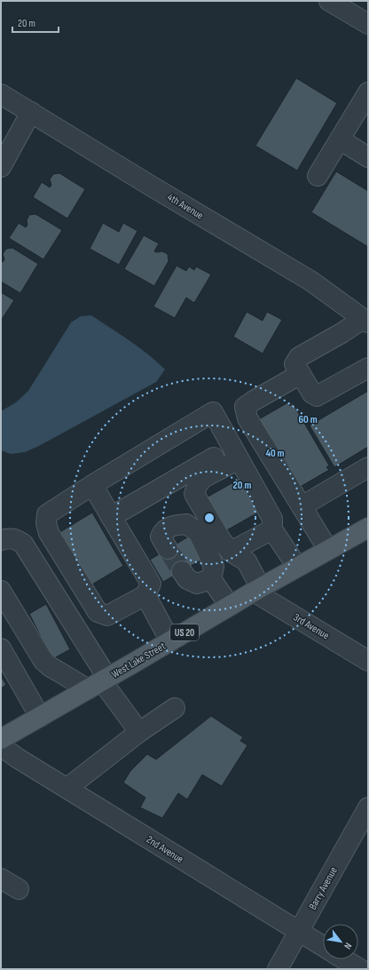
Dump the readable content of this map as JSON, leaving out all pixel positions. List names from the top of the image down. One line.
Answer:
{"streets":{"main road":["US 20","West Lake Street"],"street":["4th Avenue","3rd Avenue","2nd Avenue","Barry Avenue"]},"crossings":[["3rd Avenue","West Lake Street"],["2nd Avenue","Barry Avenue"]],"scale_bar":"20 m","north":"bottom right","rings":["60 m","40 m","20 m"]}
